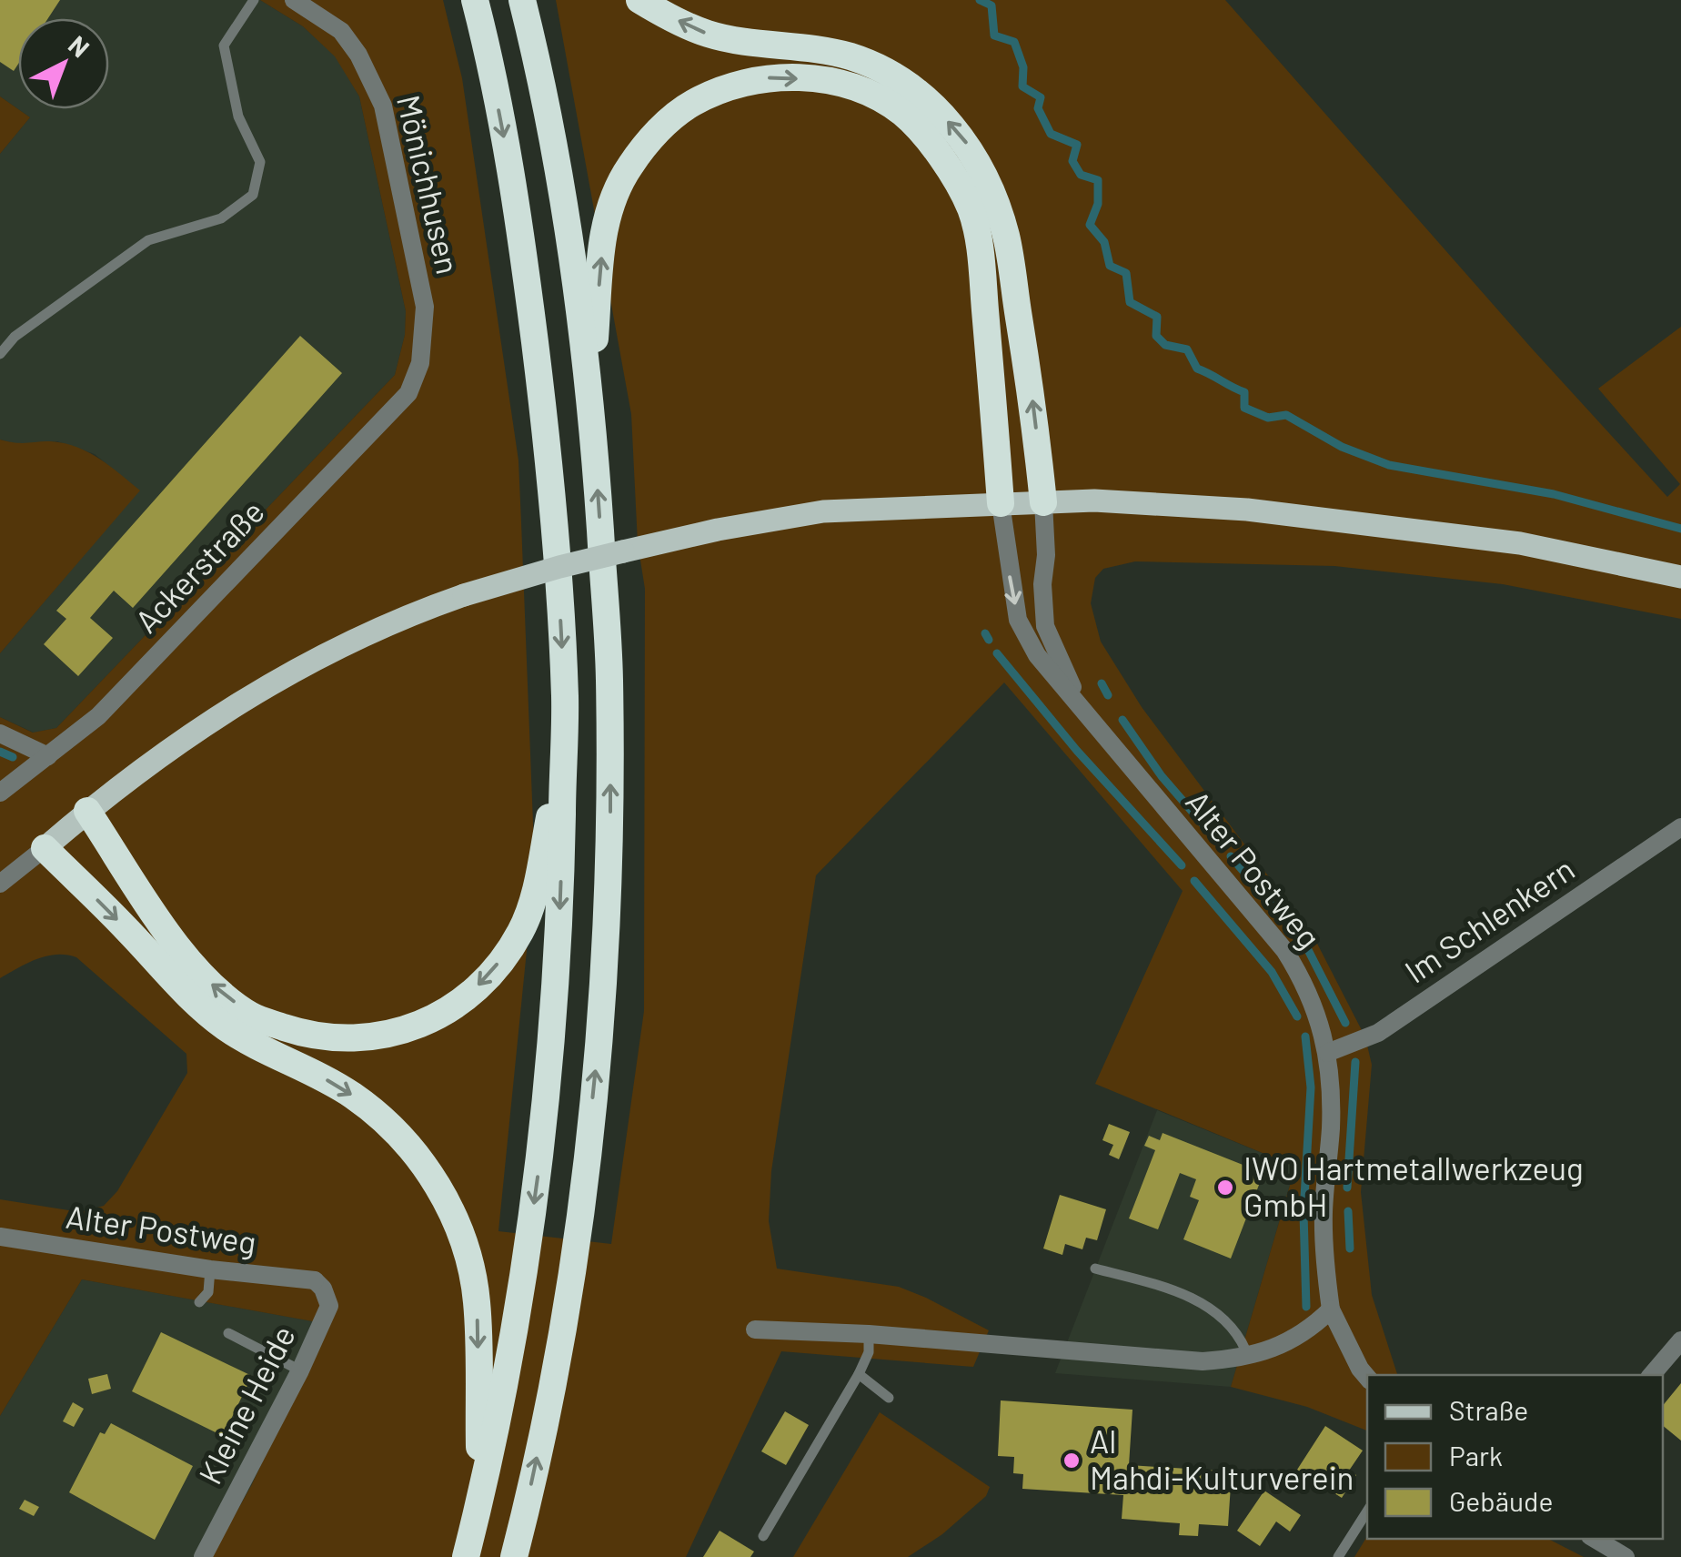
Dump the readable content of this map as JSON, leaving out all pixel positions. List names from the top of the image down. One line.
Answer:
{"streets":{"street":["Mönichhusen","Ackerstraße","Alter Postweg","Im Schlenkern","Kleine Heide"]},"crossings":[["Mönichhusen","Ackerstraße"],["Alter Postweg","Im Schlenkern"],["Alter Postweg","Kleine Heide"]],"places":["IWO Hartmetallwerkzeug GmbH","Al Mahdi-Kulturverein"],"legend":["Straße","Park","Gebäude"],"north":"top right"}
